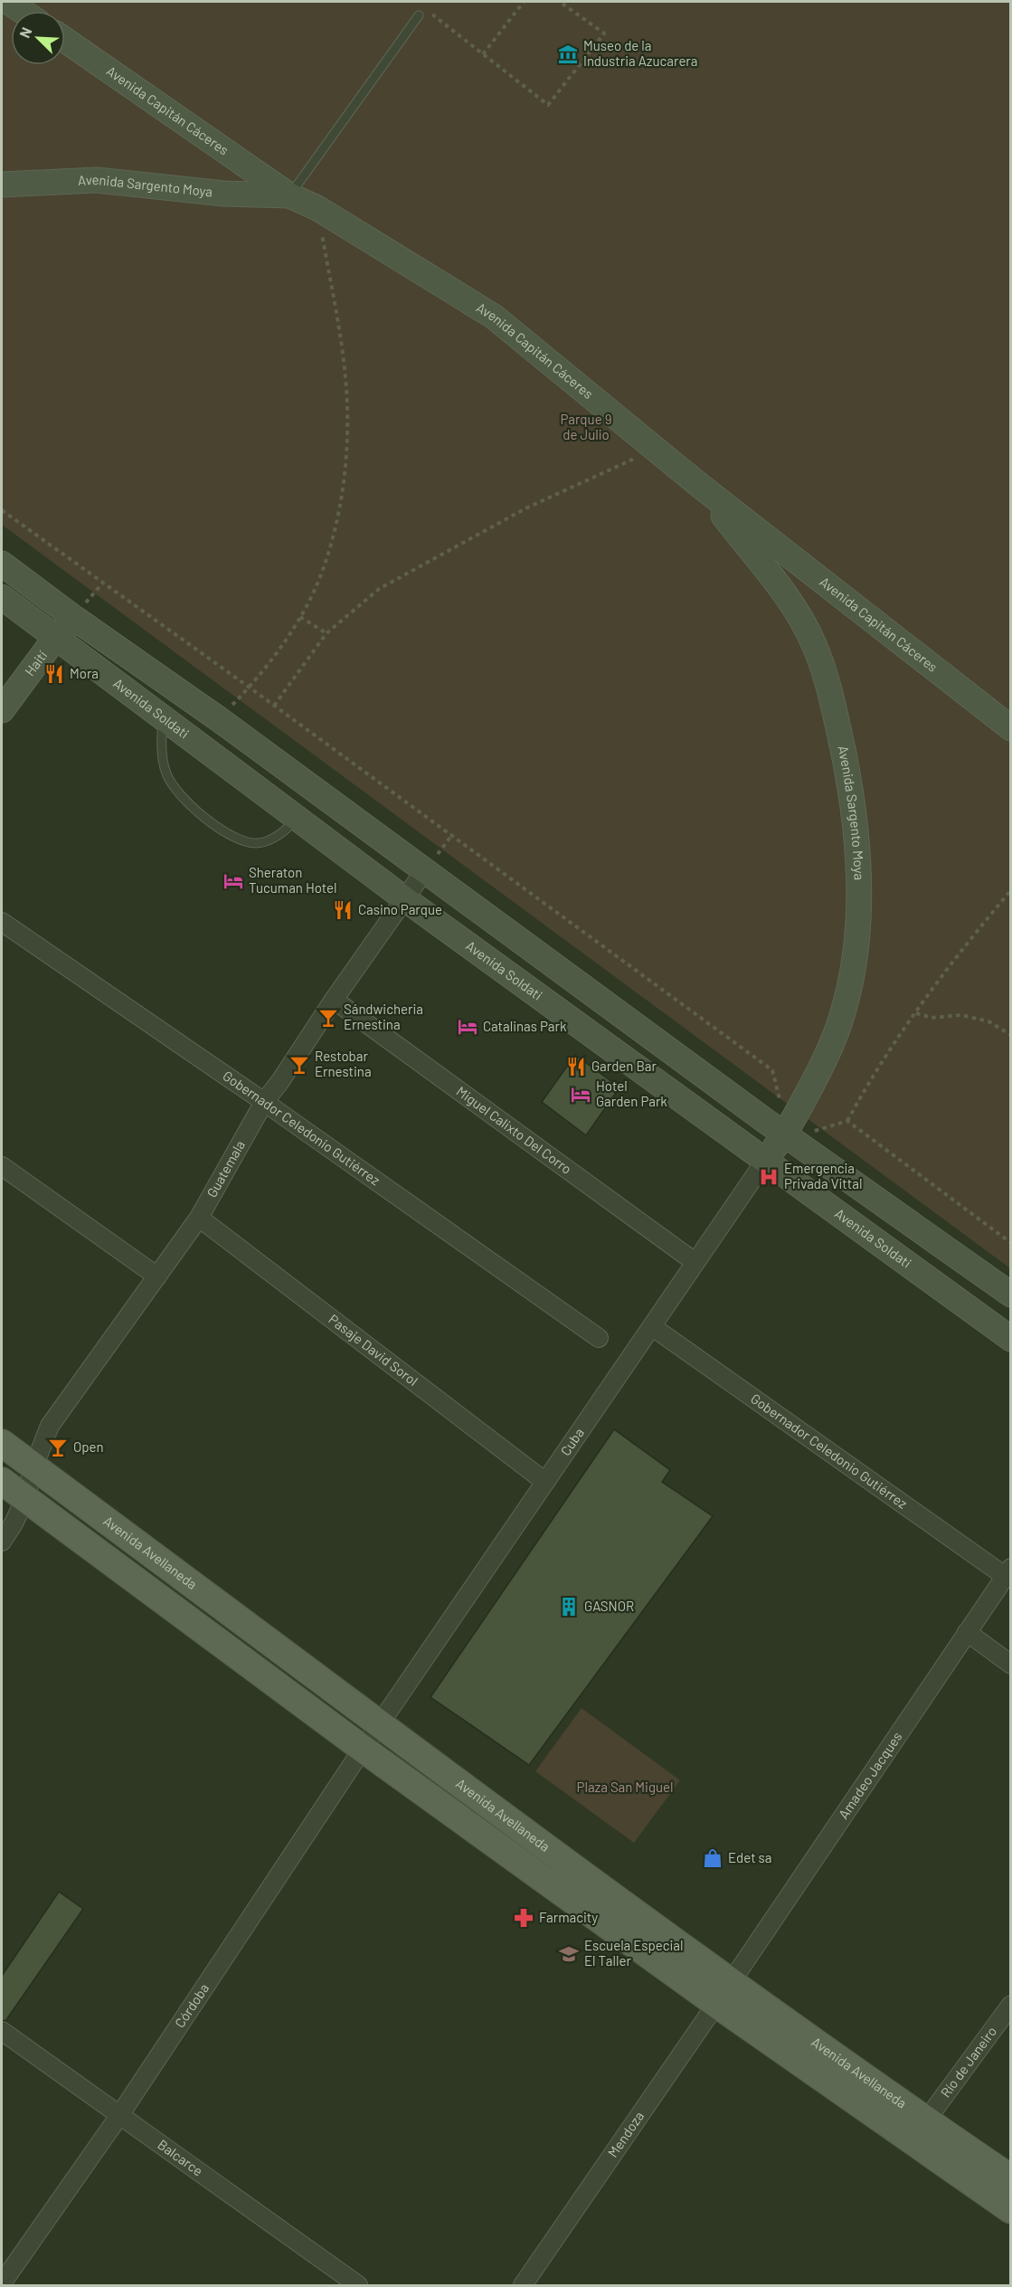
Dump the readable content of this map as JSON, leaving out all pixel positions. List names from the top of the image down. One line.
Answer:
{"streets":{"main road":["Avenida Capitán Cáceres","Avenida Sargento Moya","Haití","Avenida Soldati","Avenida Avellaneda"],"street":["Gobernador Celedonio Gutiérrez","Miguel Calixto Del Corro","Guatemala","Pasaje David Sorol","Cuba","Amadeo Jacques","Córdoba","Río de Janeiro","Mendoza","Balcarce"]},"crossings":[["Avenida Capitán Cáceres","Avenida Sargento Moya"],["Avenida Sargento Moya","Avenida Soldati"],["Avenida Sargento Moya","Cuba"],["Haití","Avenida Soldati"],["Avenida Soldati","Guatemala"],["Avenida Soldati","Cuba"],["Gobernador Celedonio Gutiérrez","Guatemala"],["Gobernador Celedonio Gutiérrez","Cuba"],["Gobernador Celedonio Gutiérrez","Amadeo Jacques"],["Miguel Calixto Del Corro","Guatemala"],["Miguel Calixto Del Corro","Cuba"],["Guatemala","Pasaje David Sorol"],["Guatemala","Avenida Avellaneda"],["Pasaje David Sorol","Cuba"],["Cuba","Avenida Avellaneda"],["Cuba","Córdoba"],["Avenida Avellaneda","Amadeo Jacques"],["Avenida Avellaneda","Córdoba"],["Avenida Avellaneda","Río de Janeiro"],["Avenida Avellaneda","Mendoza"],["Amadeo Jacques","Mendoza"],["Córdoba","Balcarce"]],"parks":["Parque 9 de Julio","Plaza San Miguel"],"places":{"museum":["Museo de la Industria Azucarera"],"restaurant":["Mora","Casino Parque","Garden Bar"],"hotel":["Sheraton Tucuman Hotel","Catalinas Park","Hotel Garden Park"],"bar":["Sándwicheria Ernestina","Restobar Ernestina","Open"],"hospital":["Emergencia Privada Vittal"],"building":["GASNOR"],"shop":["Edet sa"],"pharmacy":["Farmacity"],"school or university":["Escuela Especial El Taller"]},"north":"top left"}
